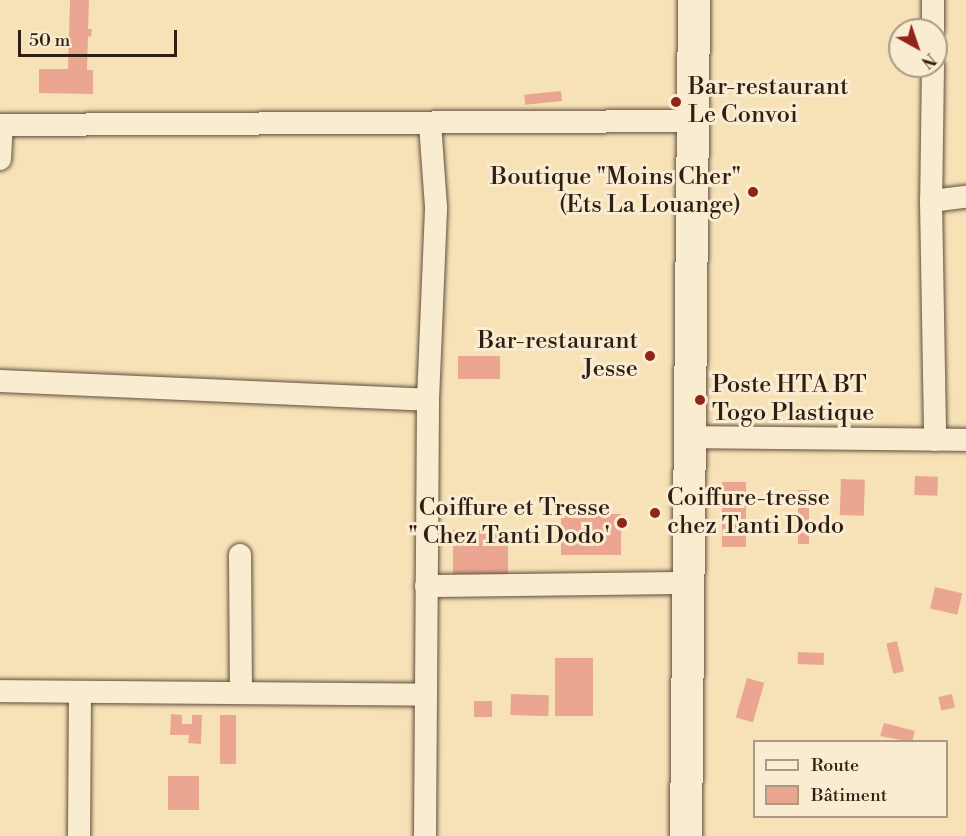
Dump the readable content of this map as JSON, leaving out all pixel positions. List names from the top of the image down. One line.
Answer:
{"places":["Bar-restaurant Le Convoi","Boutique \"Moins Cher\" (Ets La Louange)","Bar-restaurant Jesse","Poste HTA BT Togo Plastique","Coiffure-tresse chez Tanti Dodo","Coiffure et Tresse \" Chez Tanti Dodo'"],"legend":["Route","Bâtiment"],"scale_bar":"50 m","north":"bottom right"}
